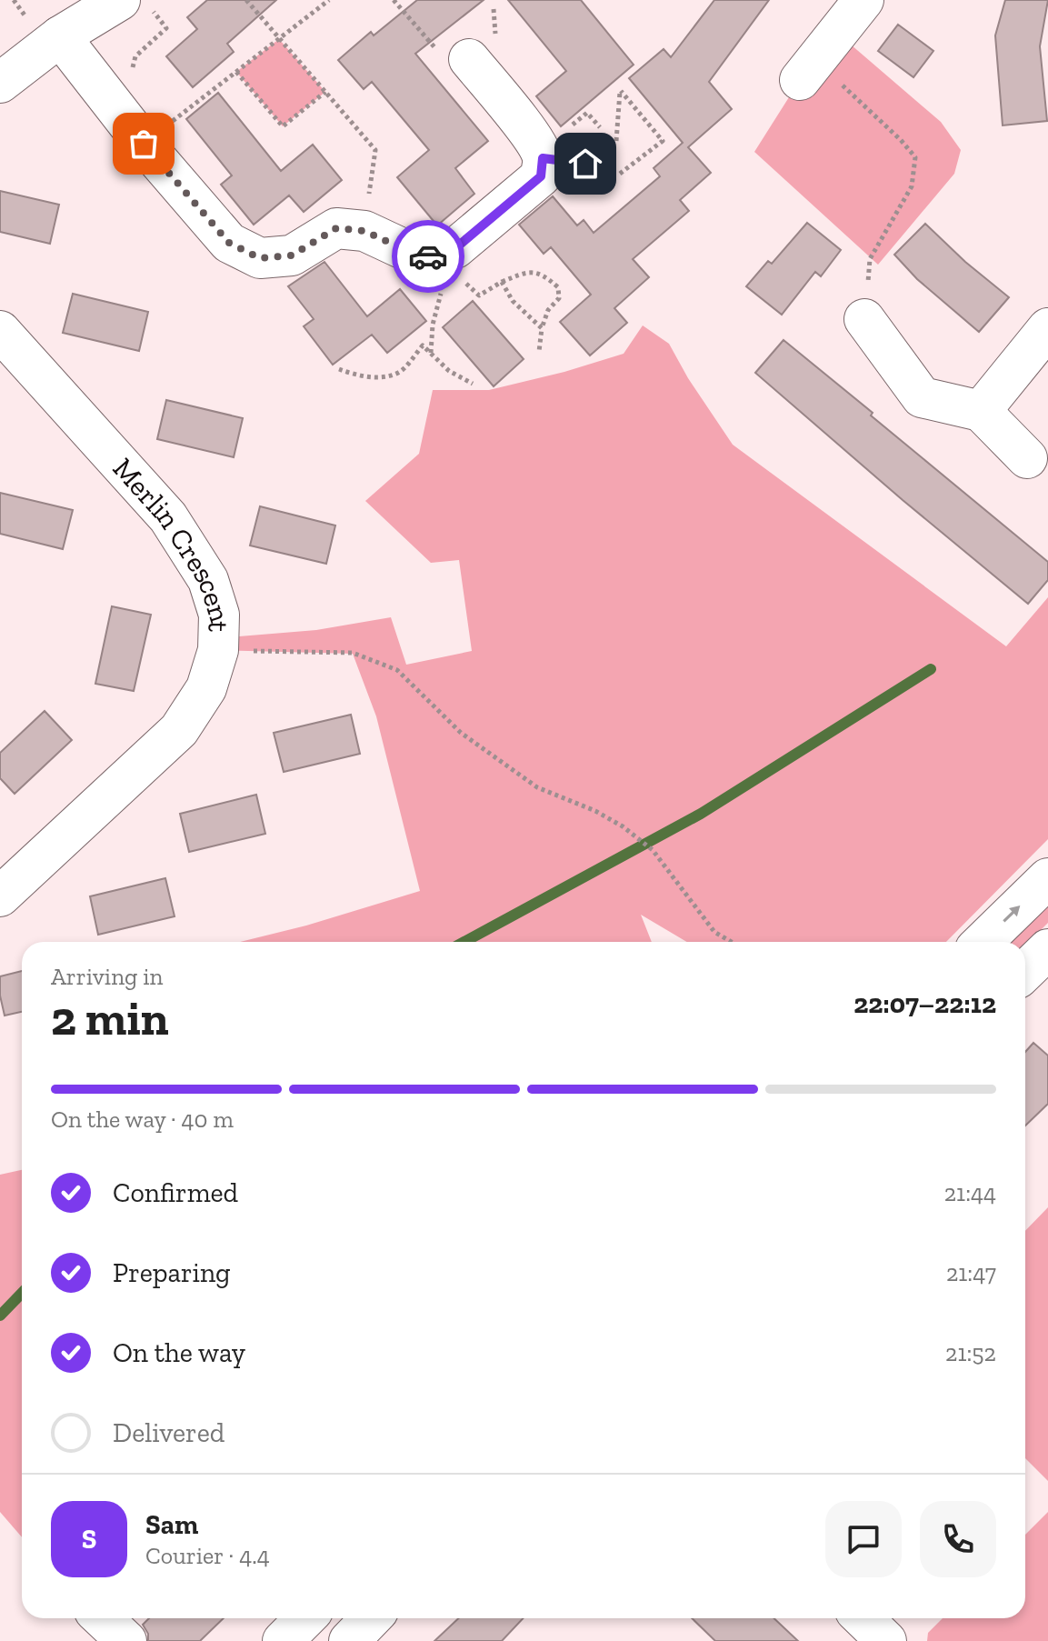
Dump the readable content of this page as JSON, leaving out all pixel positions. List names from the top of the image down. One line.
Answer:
{"streets":{"street":["Merlin Crescent"]},"page":{"heading":["2 min","Arriving in","22:07–22:12"],"panel":["Sam","Courier · 4.4"],"bar":"On the way · 40 m","list":[["Confirmed","21:44"],["Preparing","21:47"],["On the way","21:52"],"Delivered"],"round":"S"}}
